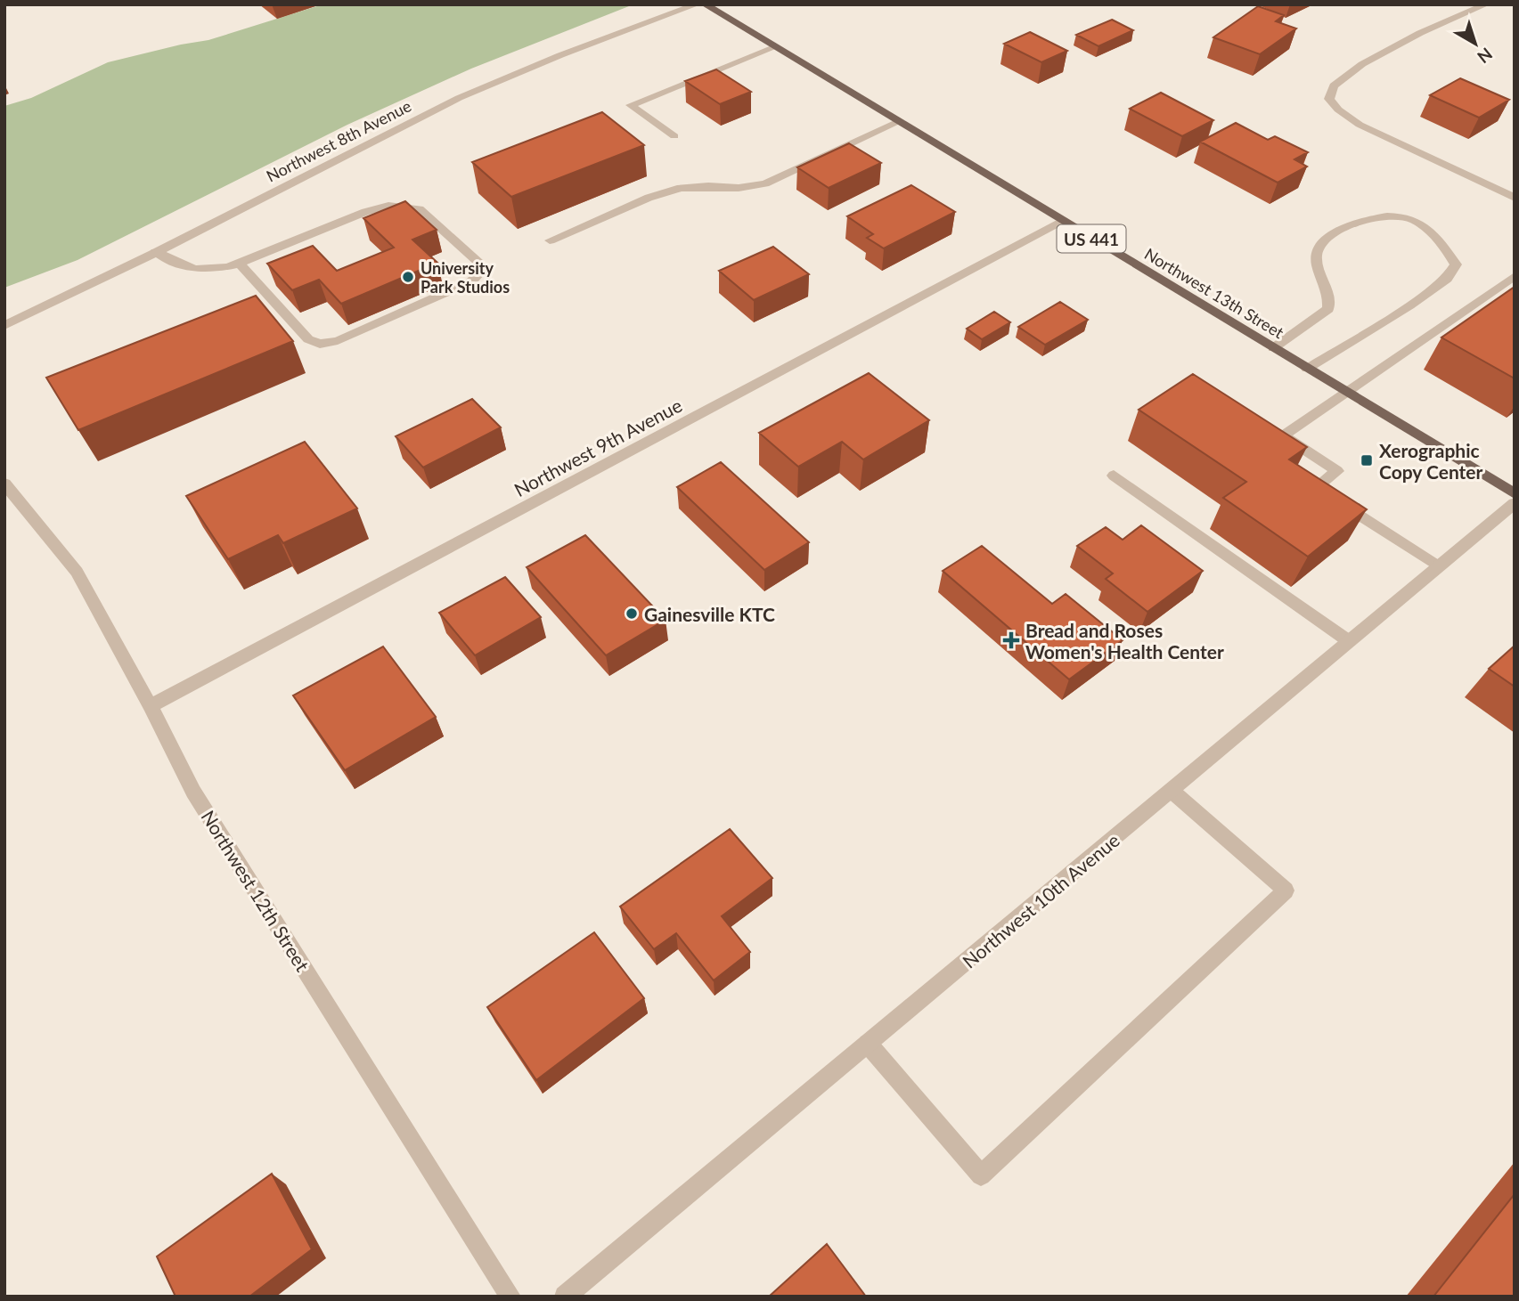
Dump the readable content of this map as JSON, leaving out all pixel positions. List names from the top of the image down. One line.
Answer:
{"streets":{"main road":["US 441","Northwest 13th Street"],"street":["Northwest 8th Avenue","Northwest 9th Avenue","Northwest 12th Street","Northwest 10th Avenue"]},"crossings":[["Northwest 13th Street","Northwest 9th Avenue"],["Northwest 9th Avenue","Northwest 12th Street"]],"places":{"other":["University Park Studios","Gainesville KTC"],"transit":["Xerographic Copy Center"],"health":["Bread and Roses Women's Health Center"]},"north":"bottom right"}
